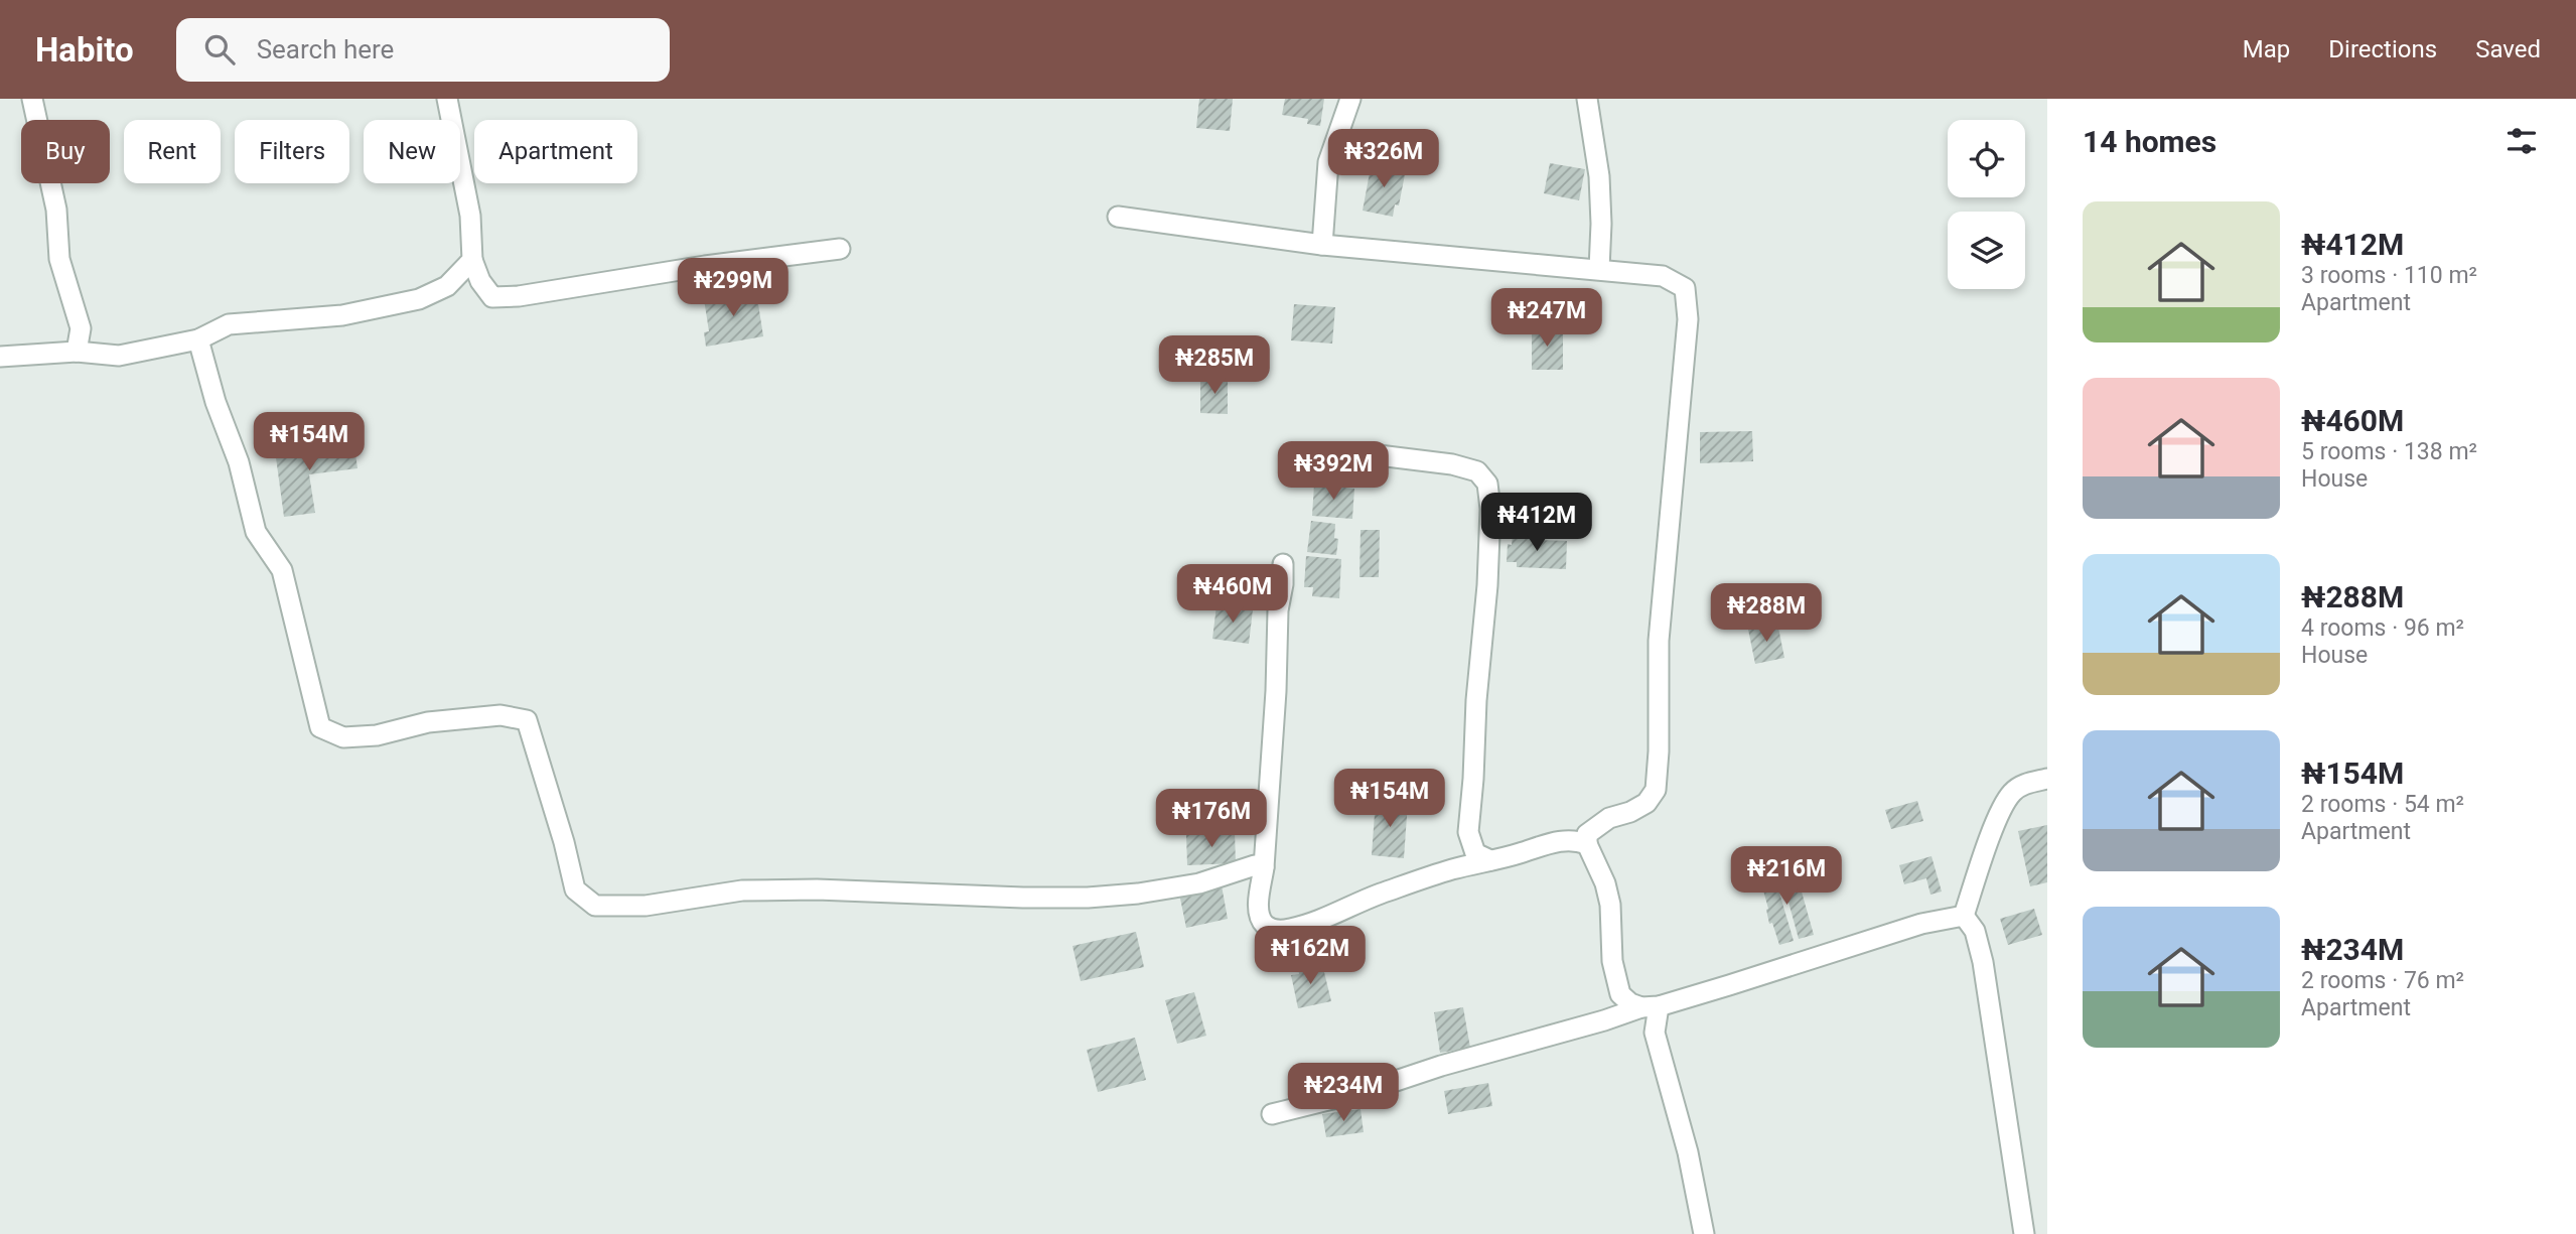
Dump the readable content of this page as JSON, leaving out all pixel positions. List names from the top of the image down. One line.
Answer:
{"page":{"header":"Habito","search":"Search here","nav":["Map","Directions","Saved"],"heading":"14 homes","chip":["Buy","Rent","Filters","New","Apartment"],"price":["₦326M","₦299M","₦247M","₦285M","₦154M","₦392M","₦412M","₦460M","₦288M","₦154M","₦176M","₦216M","₦162M","₦234M"],"list":[{"name":"₦412M","note":"3 rooms · 110 m² · Apartment"},{"name":"₦460M","note":"5 rooms · 138 m² · House"},{"name":"₦288M","note":"4 rooms · 96 m² · House"},{"name":"₦154M","note":"2 rooms · 54 m² · Apartment"},{"name":"₦234M","note":"2 rooms · 76 m² · Apartment"}]}}
